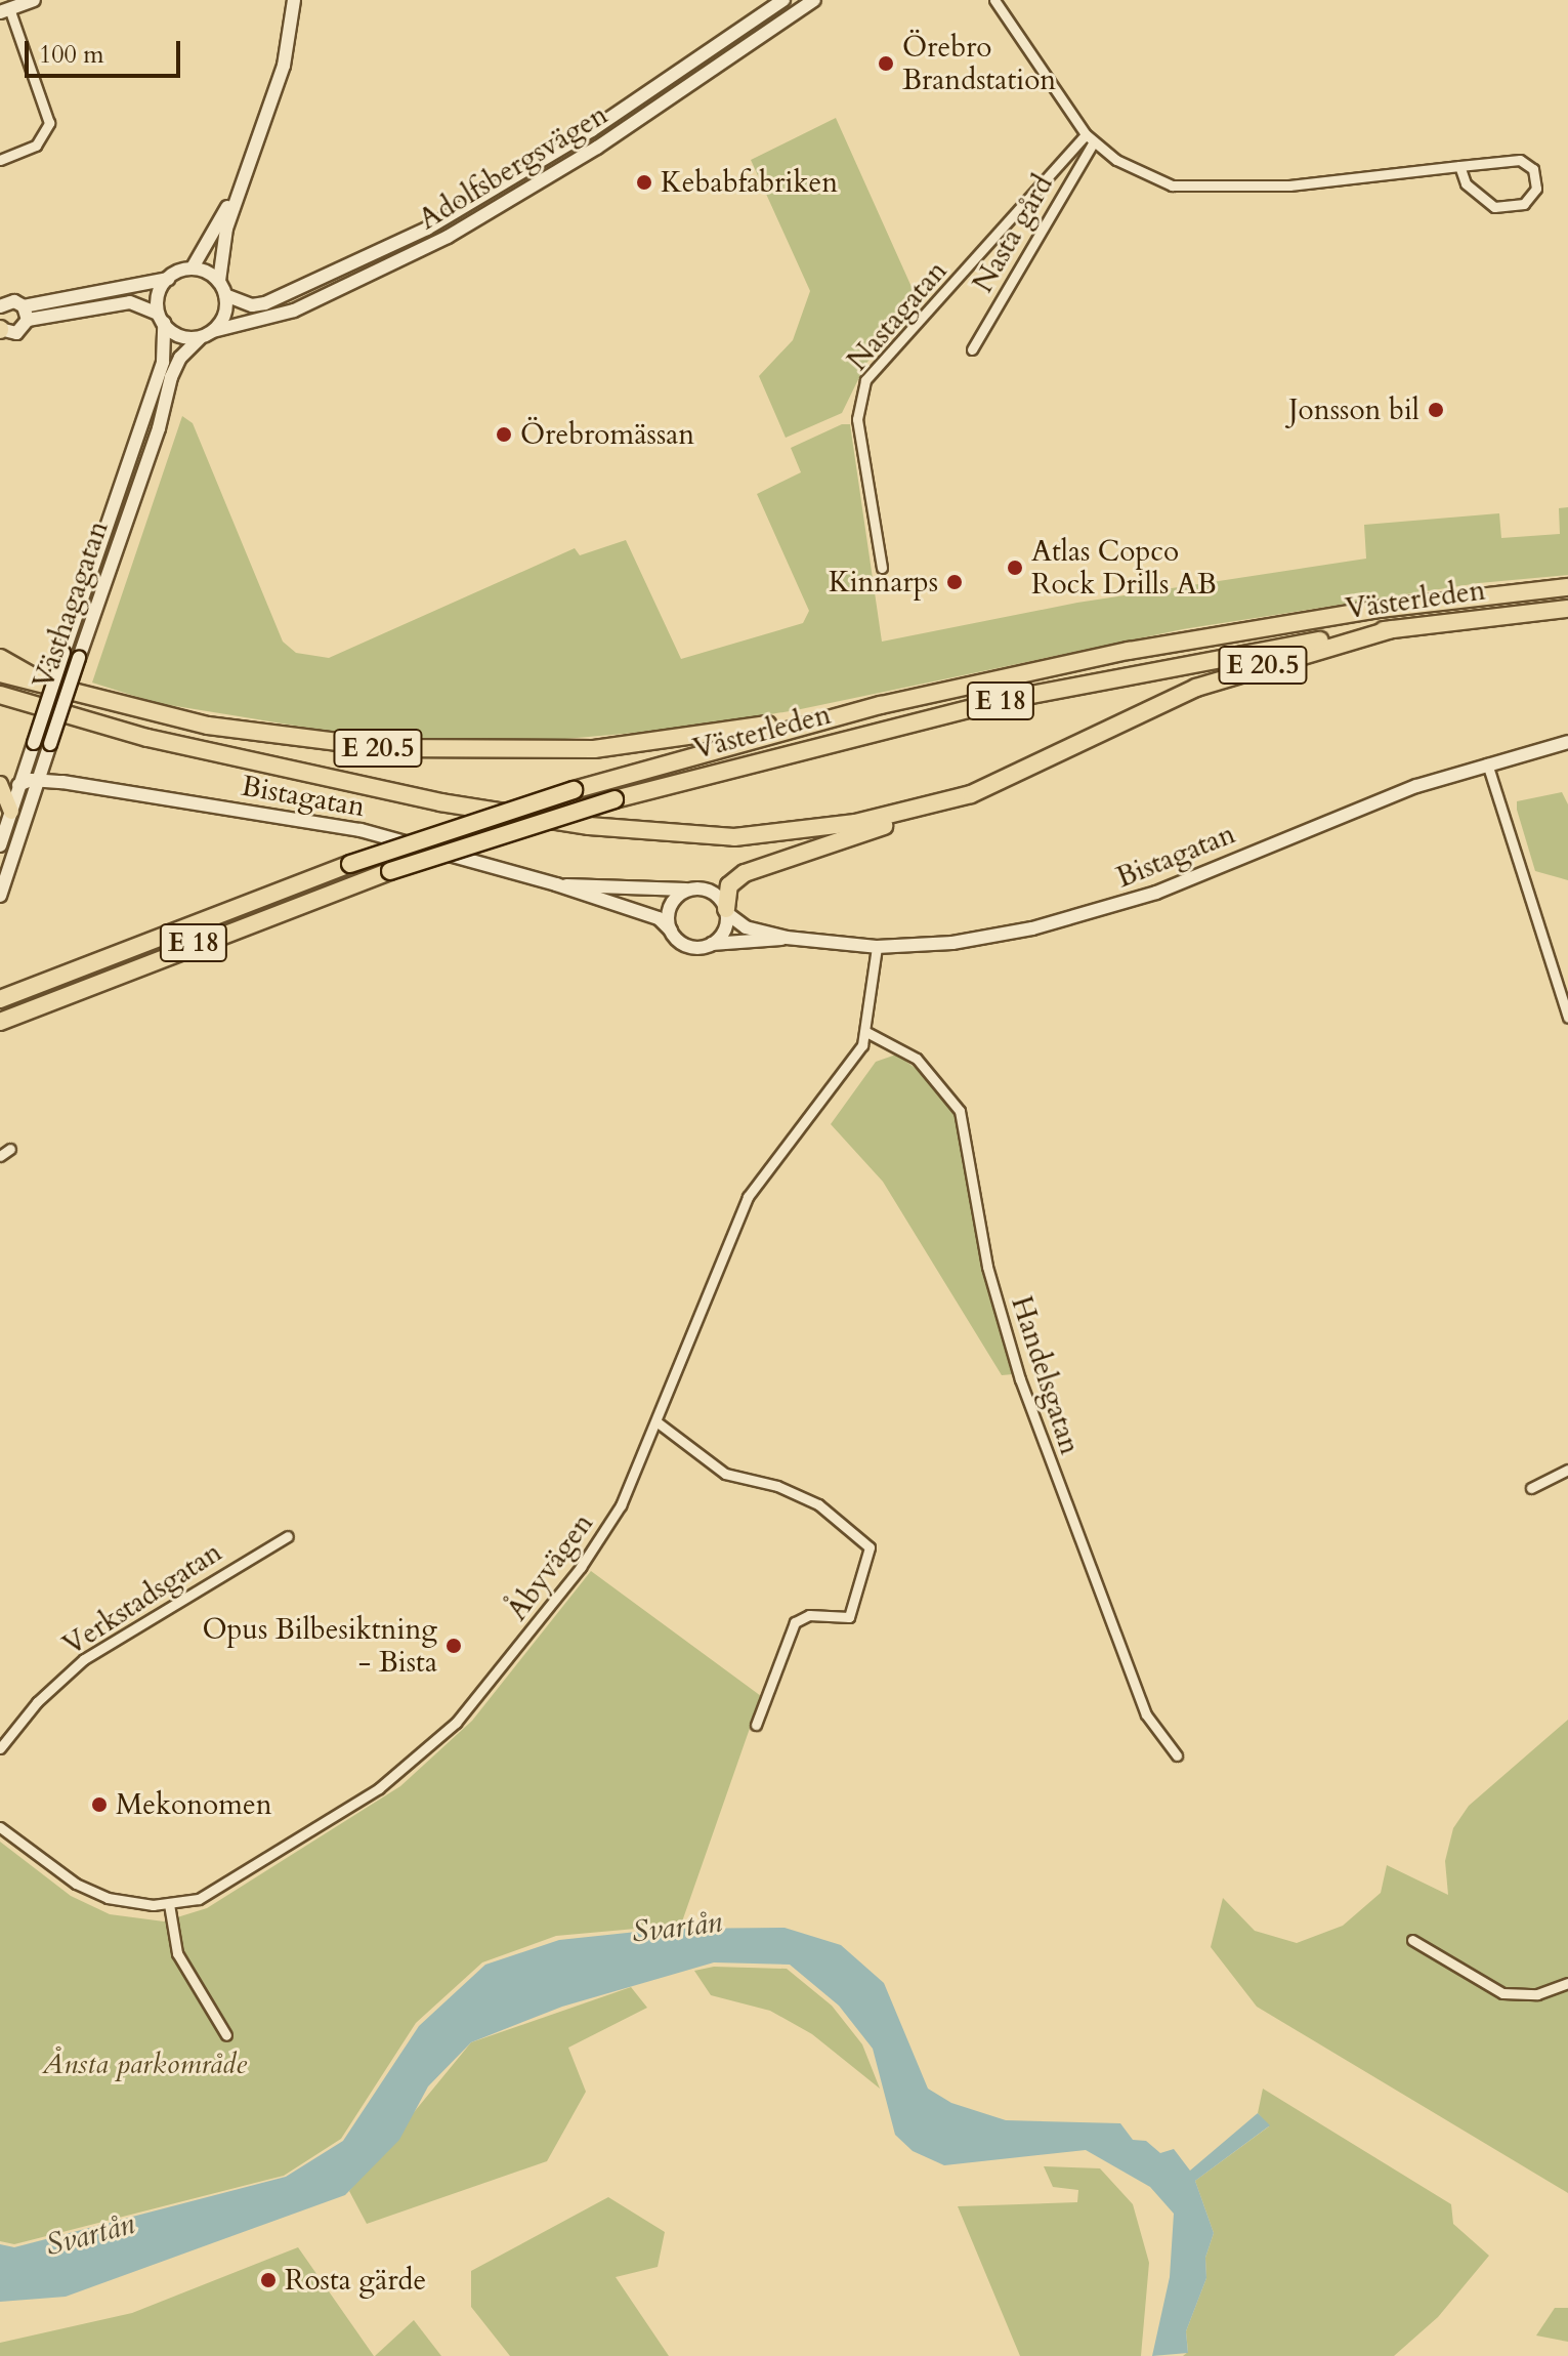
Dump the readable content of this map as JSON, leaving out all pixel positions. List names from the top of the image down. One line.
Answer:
{"streets":{"highway":["Västerleden","E 20.5","E 18"],"main road":["Adolfsbergsvägen","Västhagagatan","Bistagatan"],"street":["Nasta gård","Nastagatan","Handelsgatan","Åbyvägen","Verkstadsgatan"]},"crossings":[["Adolfsbergsvägen","Västhagagatan"],["Nasta gård","Nastagatan"],["Västerleden","E 20.5"],["Västhagagatan","Bistagatan"],["E 20.5","Bistagatan"],["Bistagatan","Åbyvägen"],["Handelsgatan","Åbyvägen"]],"water":["Svartån"],"parks":["Ånsta parkområde"],"places":["Örebro Brandstation","Kebabfabriken","Jonsson bil","Örebromässan","Atlas Copco Rock Drills AB","Kinnarps","Opus Bilbesiktning - Bista","Mekonomen","Rosta gärde"],"scale_bar":"100 m"}
